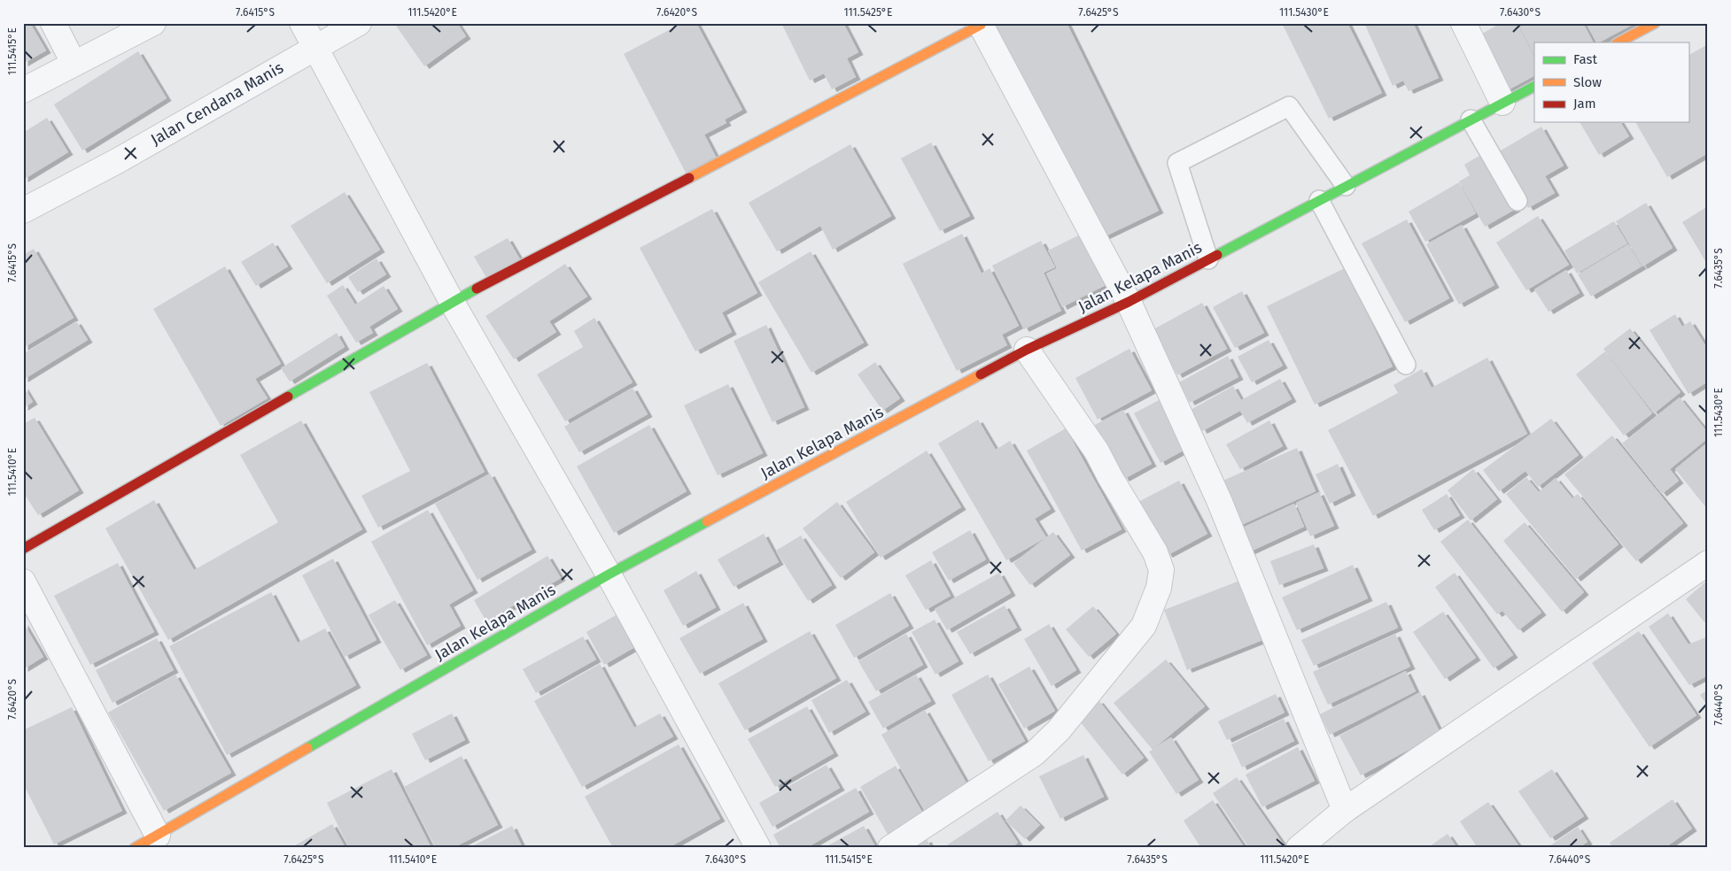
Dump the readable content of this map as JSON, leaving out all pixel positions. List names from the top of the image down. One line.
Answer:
{"streets":{"street":["Jalan Cendana Manis","Jalan Kelapa Manis"]},"legend":["Fast","Slow","Jam"],"coordinates":["7.6415°S","111.5420°E","7.6420°S","111.5425°E","7.6425°S","111.5430°E","7.6430°S","111.5415°E","7.6435°S","111.5410°E","7.6440°S"]}
